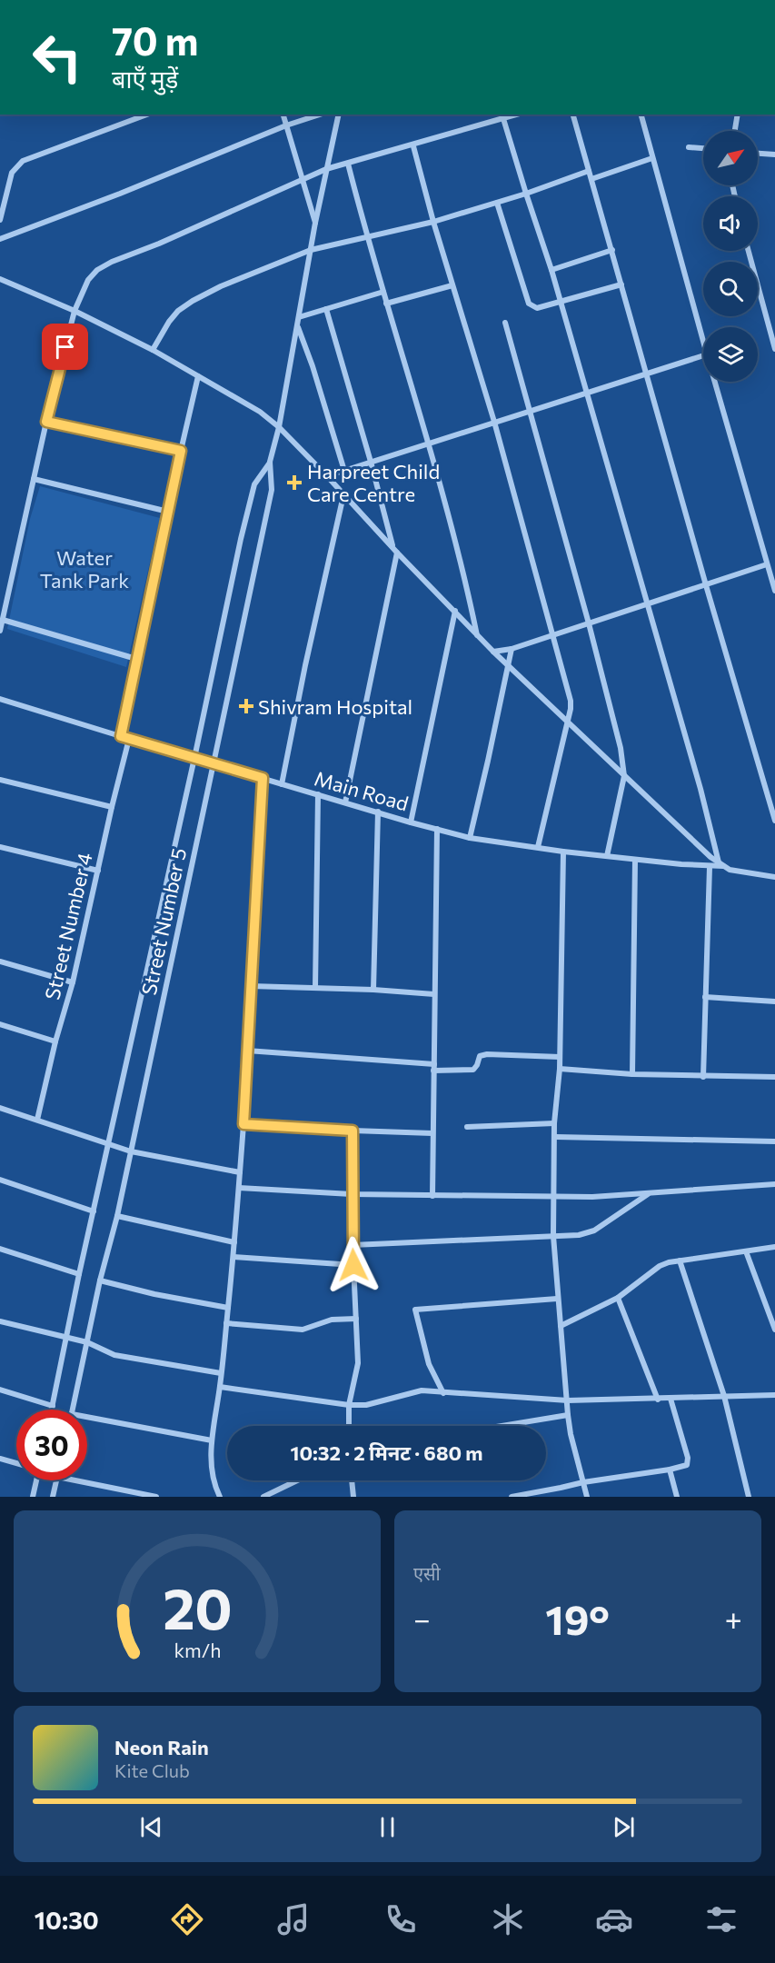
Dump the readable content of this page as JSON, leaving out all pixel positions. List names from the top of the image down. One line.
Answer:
{"streets":{"street":["Main Road","Street Number 5","Street Number 4"]},"crossings":[["Main Road","Street Number 5"],["Main Road","Street Number 4"]],"parks":["Water Tank Park"],"places":{"health":["Harpreet Child Care Centre","Shivram Hospital"]},"north":"top right","page":{"turn":["70 m","बाएँ मुड़ें"],"limit":"30","trip":"10:32 · 2 मिनट · 680 m","tile":"एसी","heat":["−","19°","+"],"song":["Neon Rain","Kite Club"],"tabs":"10:30","gauge":["20","km/h"]}}
